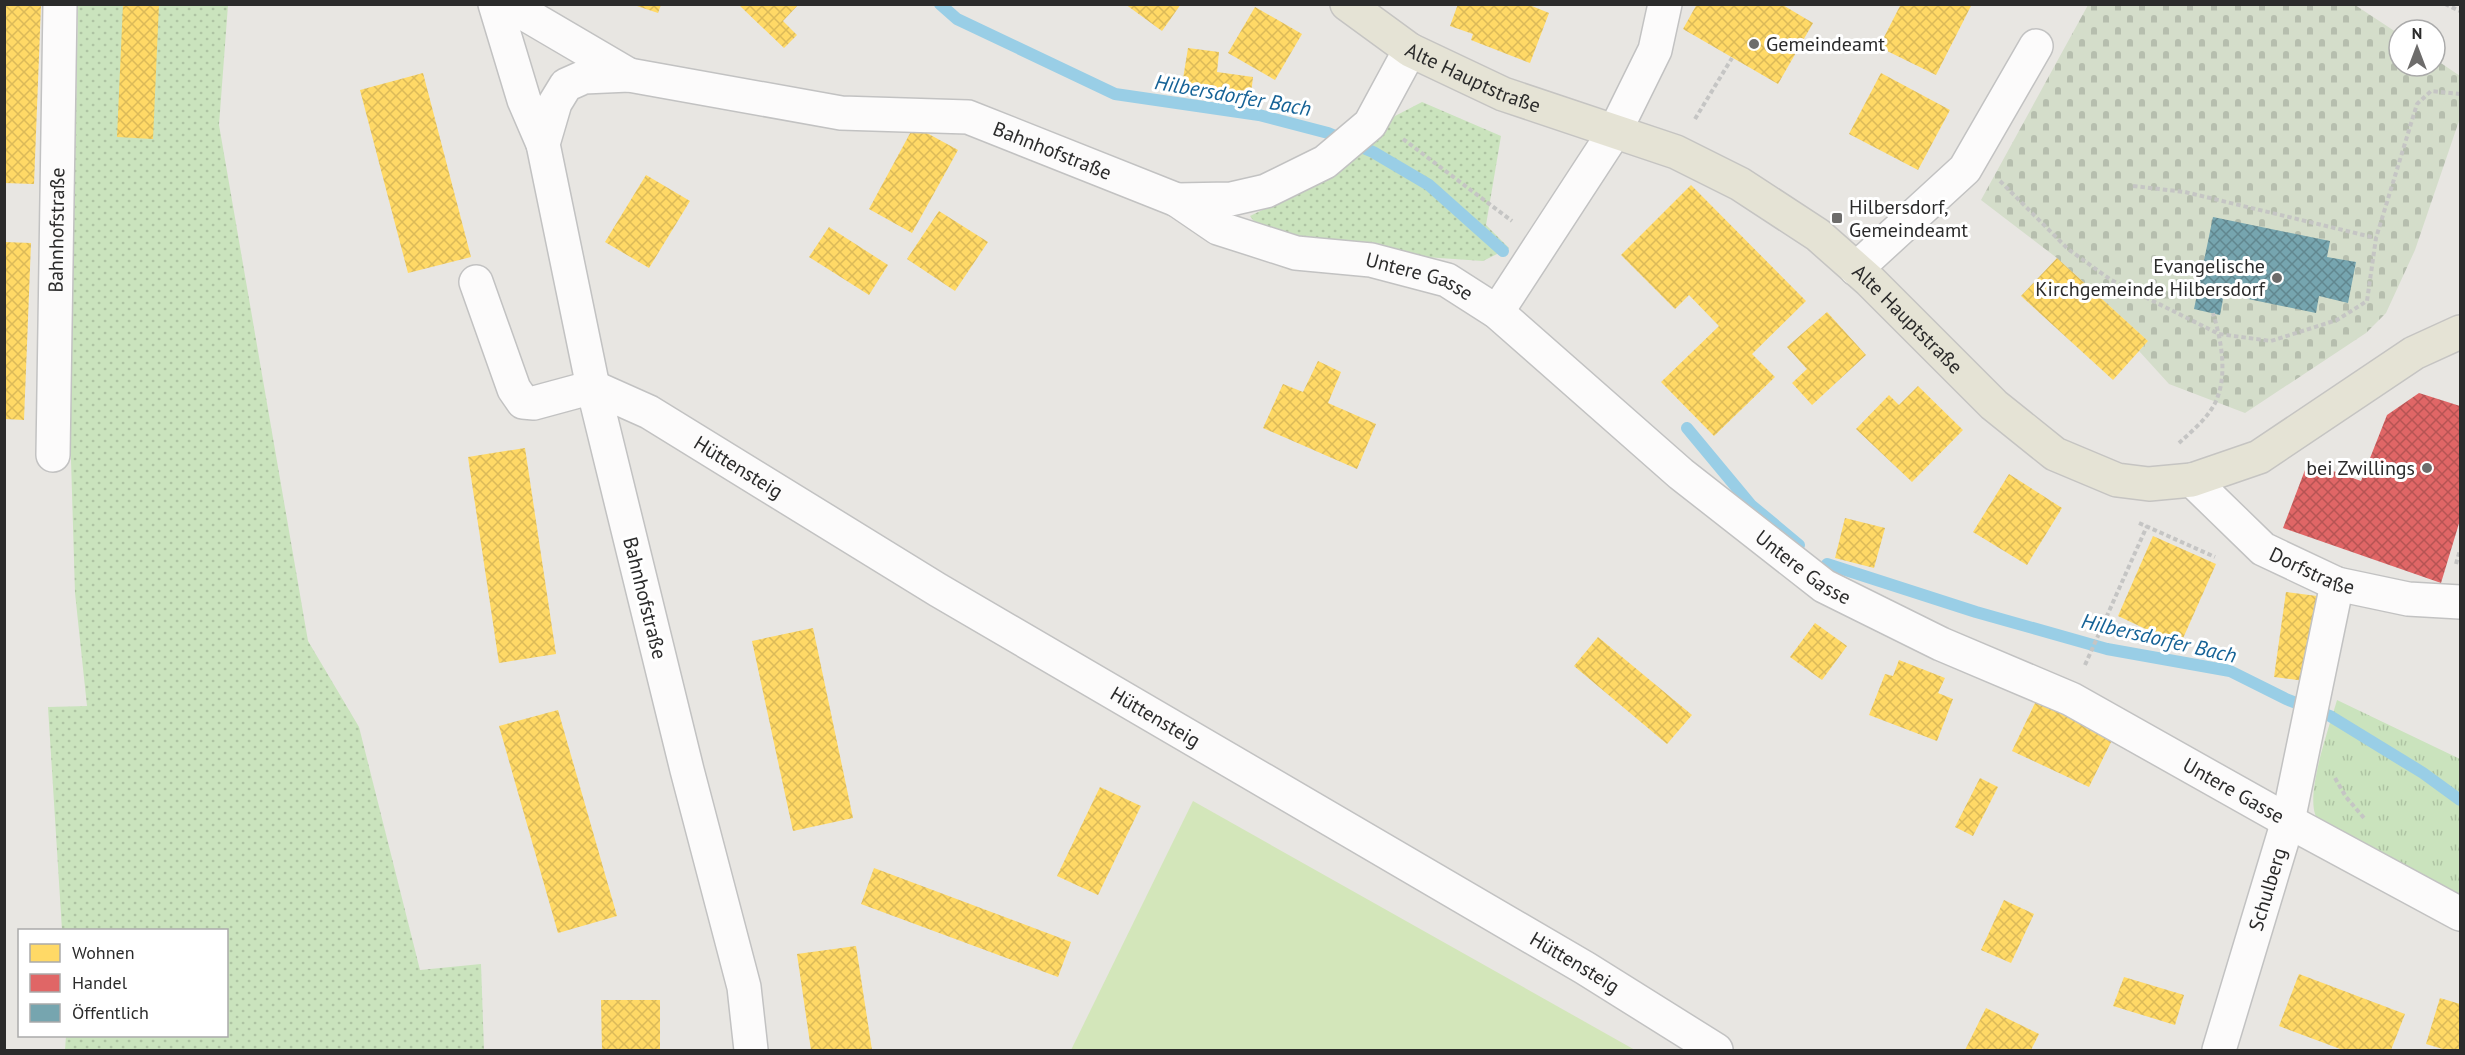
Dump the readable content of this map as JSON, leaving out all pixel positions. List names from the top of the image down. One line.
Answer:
{"streets":{"main road":["Alte Hauptstraße"],"street":["Bahnhofstraße","Untere Gasse","Hüttensteig","Dorfstraße","Schulberg"]},"crossings":[["Alte Hauptstraße","Bahnhofstraße"],["Alte Hauptstraße","Dorfstraße"],["Bahnhofstraße","Untere Gasse"],["Bahnhofstraße","Hüttensteig"],["Untere Gasse","Schulberg"],["Dorfstraße","Schulberg"]],"water":["Hilbersdorfer Bach"],"places":{"other":["Gemeindeamt","Evangelische Kirchgemeinde Hilbersdorf","bei Zwillings"],"transit":["Hilbersdorf, Gemeindeamt"]},"legend":["Wohnen","Handel","Öffentlich"],"north":"top"}
